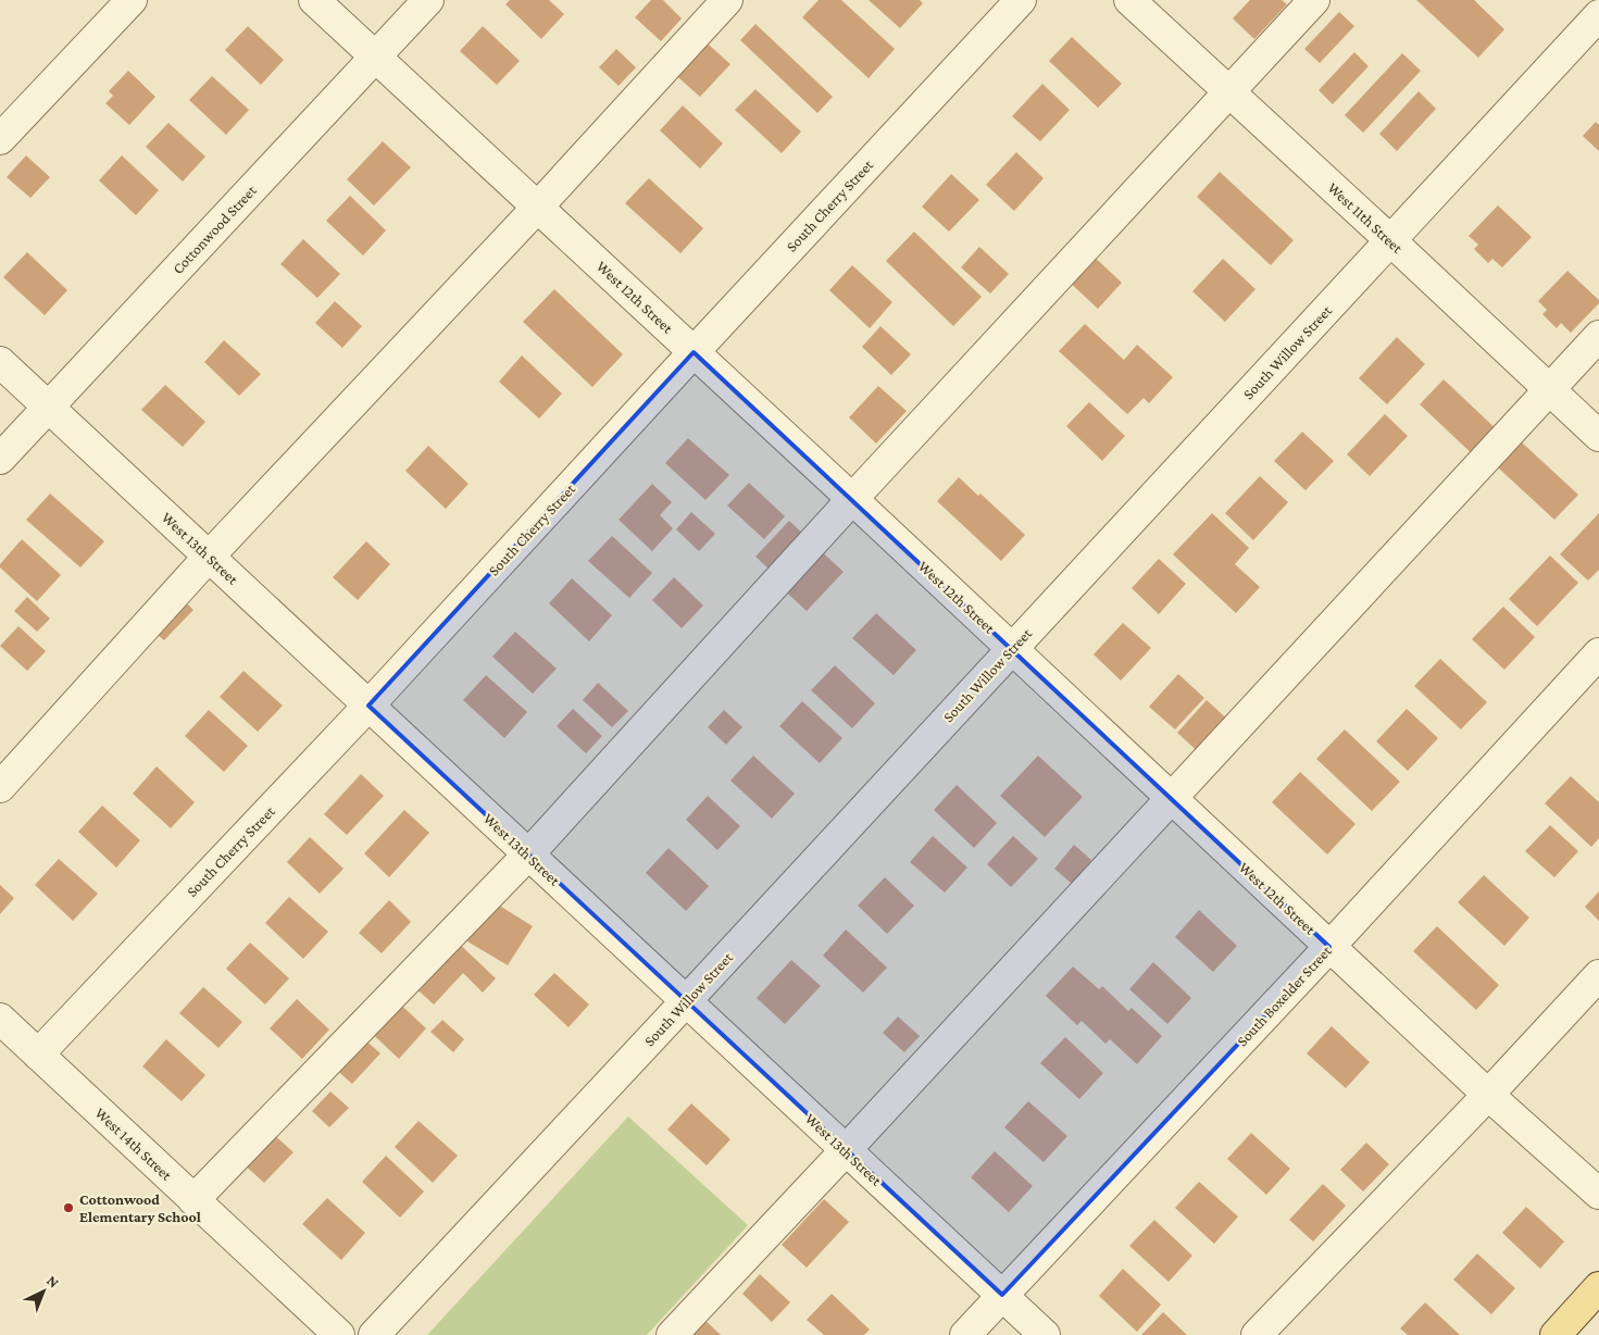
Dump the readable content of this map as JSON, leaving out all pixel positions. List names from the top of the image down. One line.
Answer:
{"streets":{"street":["South Cherry Street","West 11th Street","Cottonwood Street","West 12th Street","South Willow Street","West 13th Street","South Boxelder Street","West 14th Street"]},"crossings":[["South Cherry Street","West 12th Street"],["South Cherry Street","West 13th Street"],["South Cherry Street","West 14th Street"],["West 11th Street","South Willow Street"],["Cottonwood Street","West 12th Street"],["Cottonwood Street","West 13th Street"],["West 12th Street","South Willow Street"],["West 12th Street","South Boxelder Street"],["South Willow Street","West 13th Street"],["West 13th Street","South Boxelder Street"]],"places":["Cottonwood Elementary School"],"north":"top right"}
